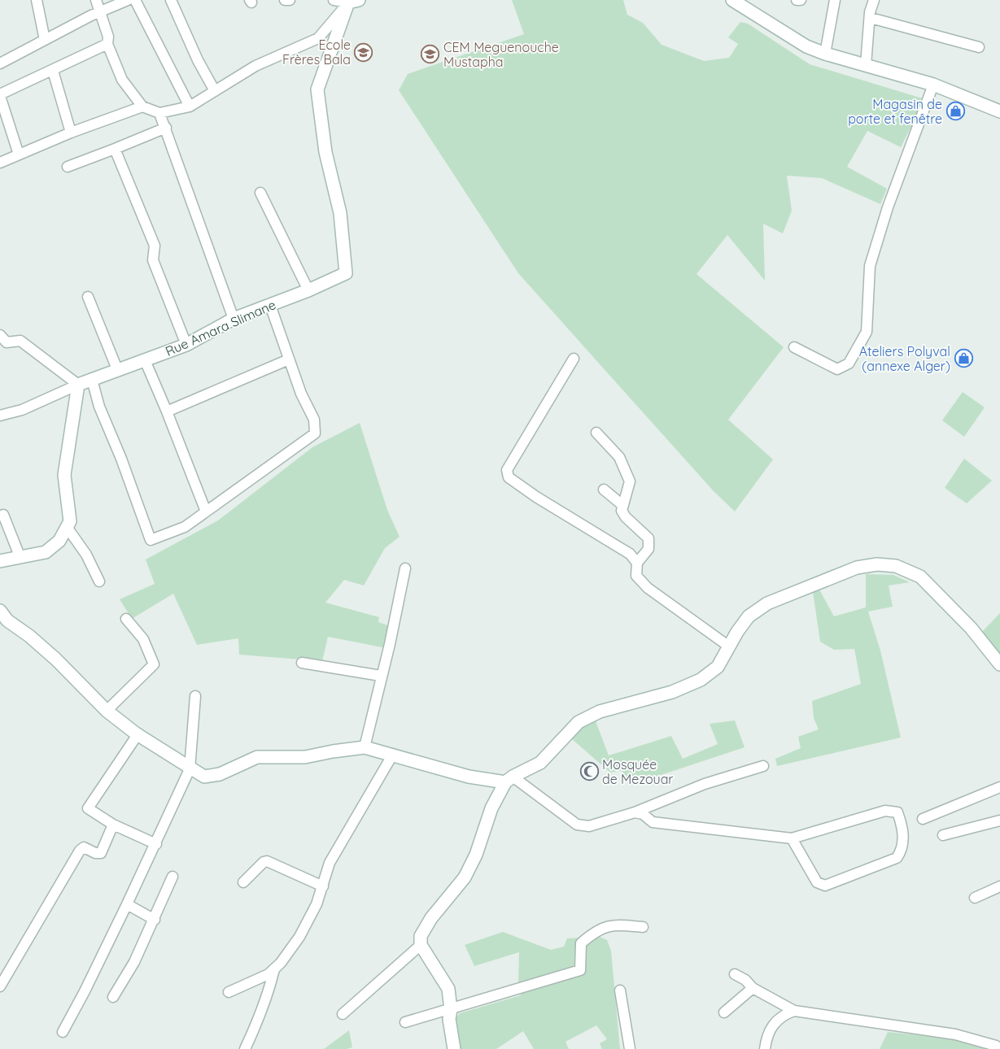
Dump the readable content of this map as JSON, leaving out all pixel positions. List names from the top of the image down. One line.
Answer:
{"streets":{"street":["Rue Amara Slimane"]},"places":{"school or university":["Ecole Frères Bala","CEM Meguenouche Mustapha"],"shop":["Magasin de porte et fenêtre","Ateliers Polyval (annexe Alger)"],"mosque":["Mosquée de Mezouar"]}}
